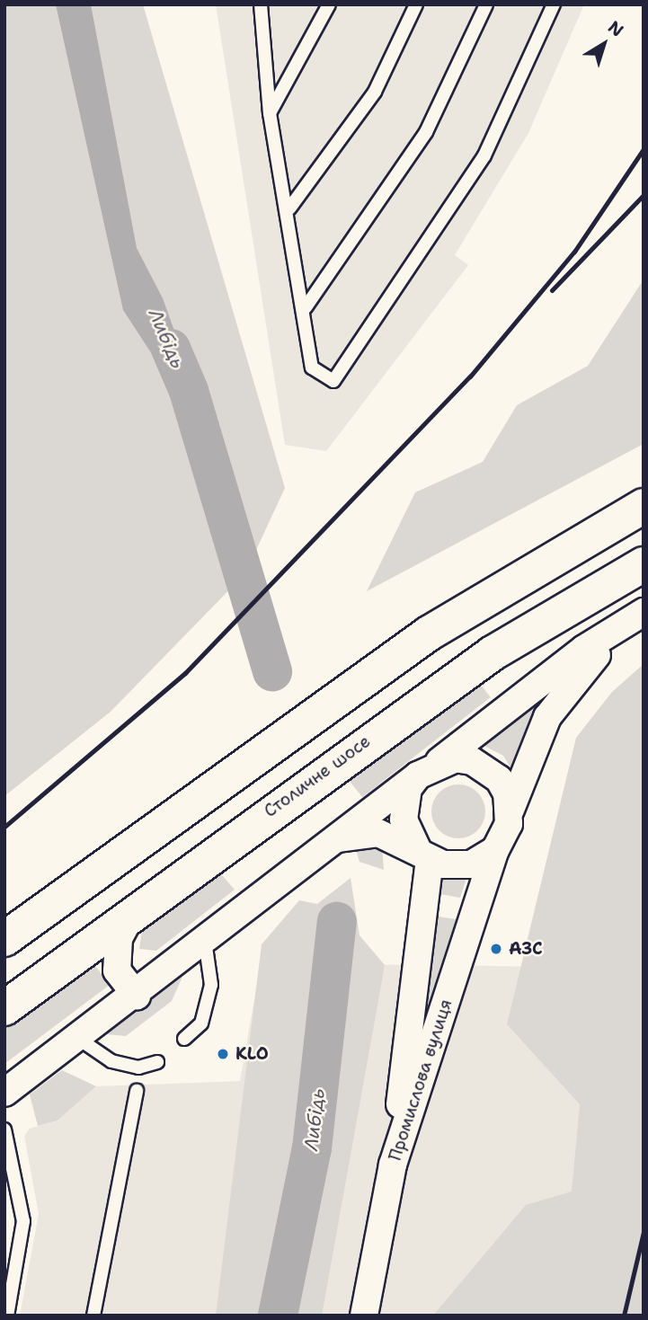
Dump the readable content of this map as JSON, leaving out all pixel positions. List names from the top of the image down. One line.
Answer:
{"streets":{"highway":["Столичне шосе"],"street":["Промислова вулиця"]},"water":["Либідь"],"places":["АЗС","KLO"],"north":"top right"}
